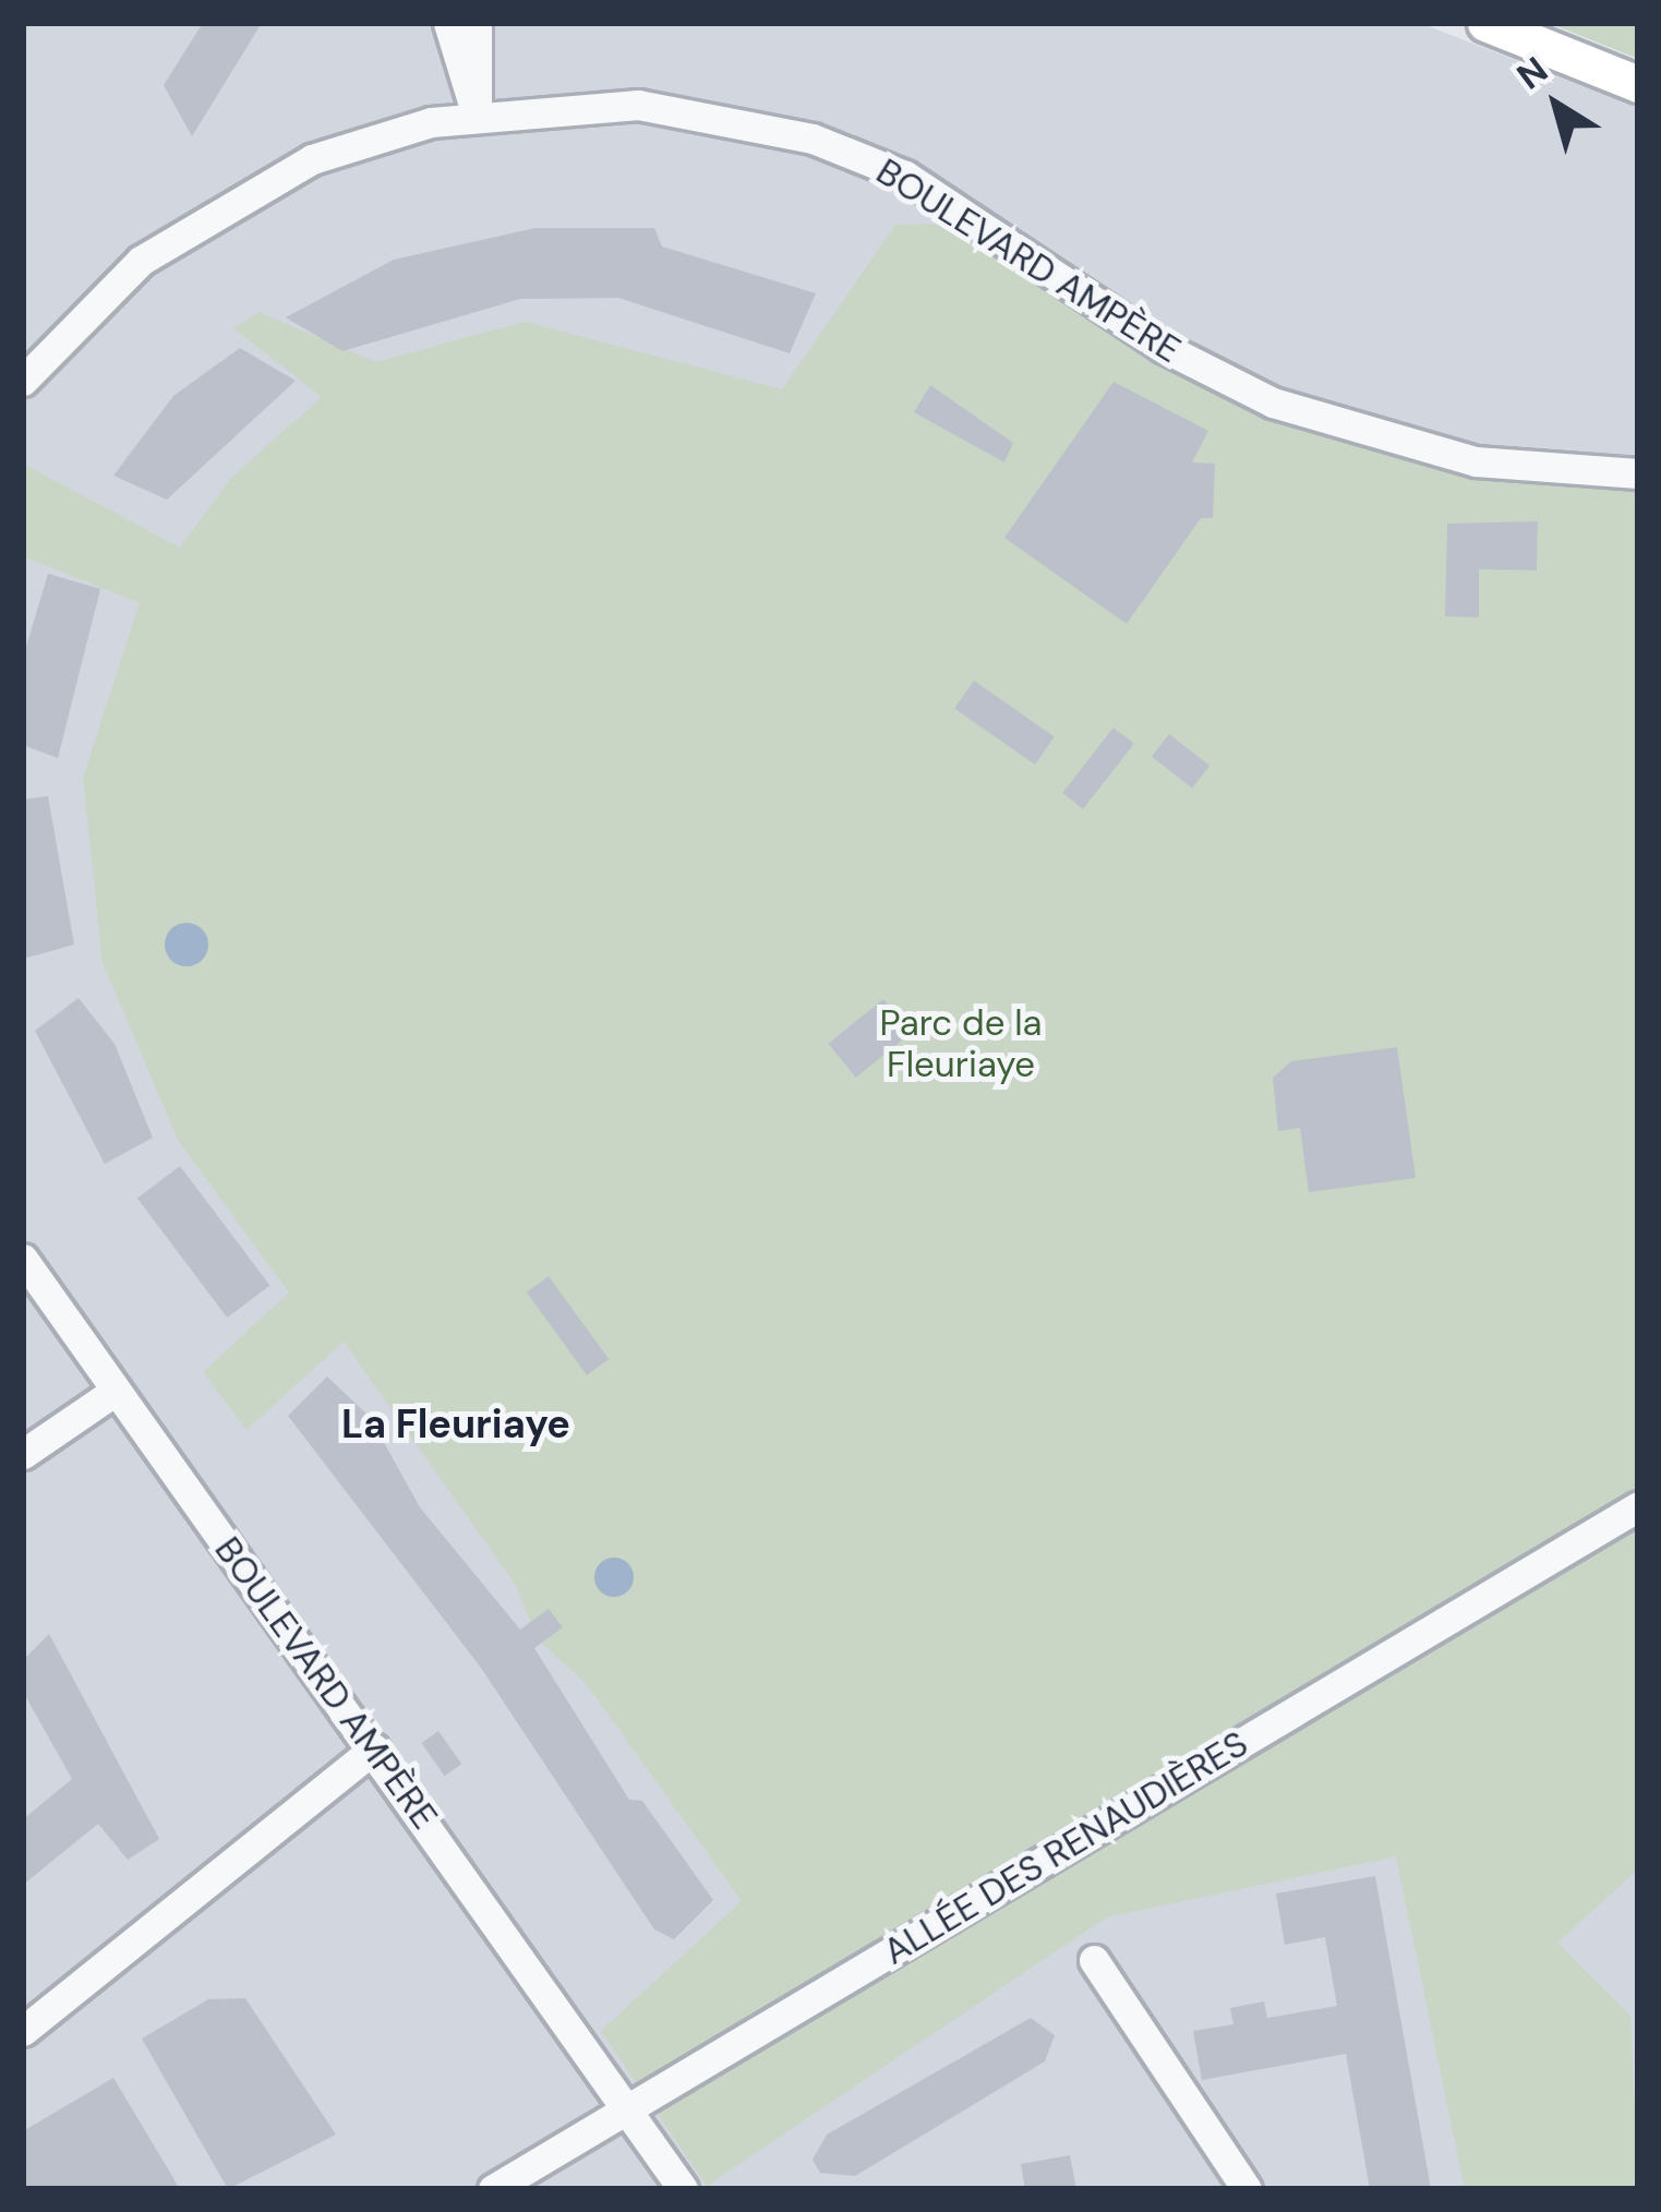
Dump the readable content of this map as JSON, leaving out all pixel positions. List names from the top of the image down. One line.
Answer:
{"streets":{"street":["BOULEVARD AMPÈRE","ALLÉE DES RENAUDIÈRES"]},"crossings":[["BOULEVARD AMPÈRE","ALLÉE DES RENAUDIÈRES"]],"districts":["La Fleuriaye"],"parks":["Parc de la Fleuriaye"],"north":"top left"}
